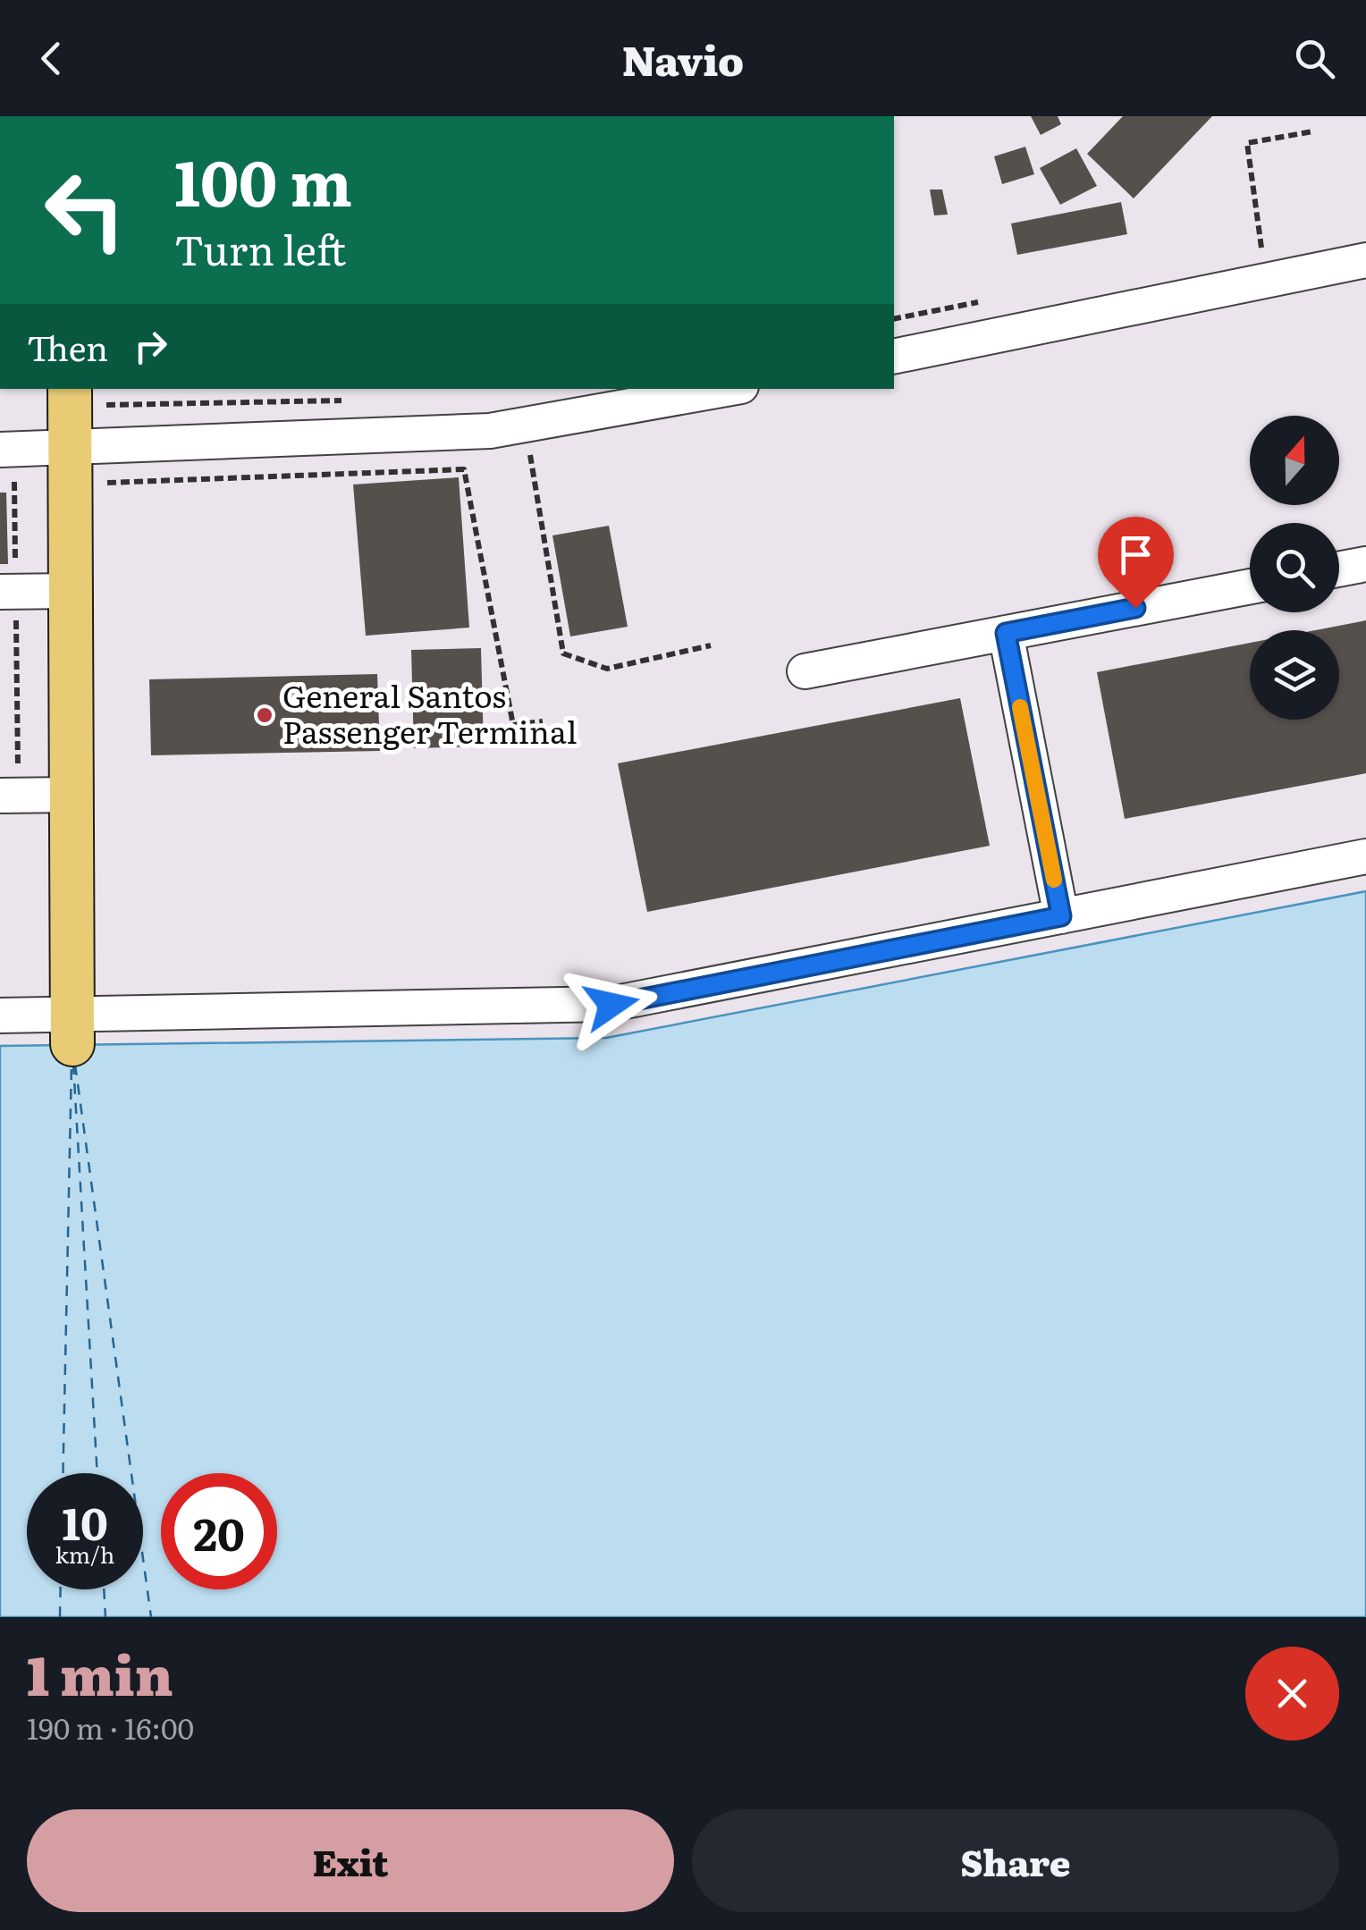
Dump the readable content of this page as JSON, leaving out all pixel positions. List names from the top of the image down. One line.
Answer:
{"places":["General Santos Passenger Terminal"],"north":"top","page":{"header":"Navio","turn":["100 m","Turn left"],"then":"Then","speed":"10 km/h","limit":"20","heading":["1 min","190 m · 16:00"],"buttons":["Exit","Share"]}}
